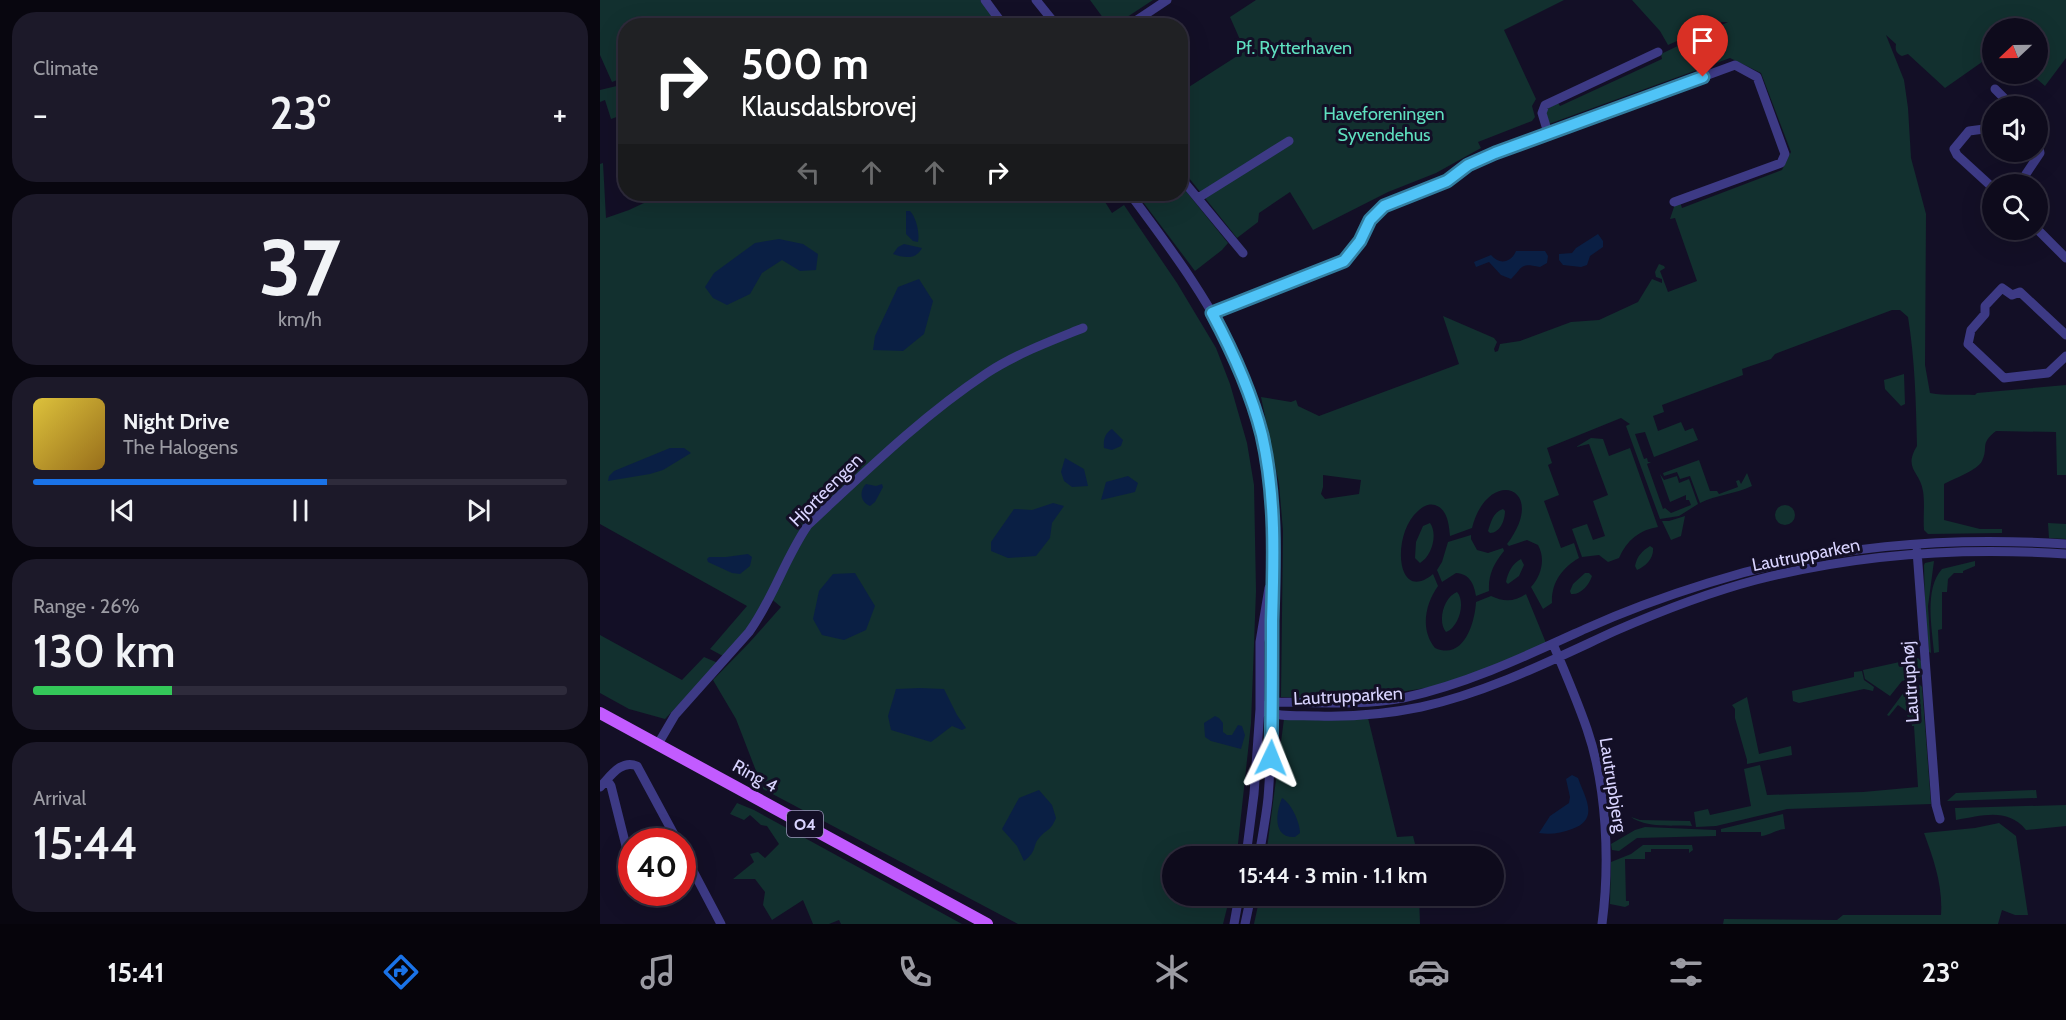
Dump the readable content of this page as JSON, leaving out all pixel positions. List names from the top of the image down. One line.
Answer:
{"streets":{"main road":["Ring 4","O4"],"street":["Hjorteengen","Lautrupparken","Lautruphøj","Lautrupbjerg"]},"crossings":[["Hjorteengen","Ring 4"],["Lautrupparken","Lautruphøj"],["Lautrupparken","Lautrupbjerg"]],"parks":["Pf. Rytterhaven","Haveforeningen Syvendehus"],"north":"left","page":{"tile":["Climate",["37","km/h"],["Range · 26%","130 km"],["Arrival","15:44"]],"turn":["500 m","Klausdalsbrovej"],"heat":["−","23°","+"],"song":["Night Drive","The Halogens"],"limit":"40","trip":"15:44 · 3 min · 1.1 km","tabs":["15:41","23°"]}}
